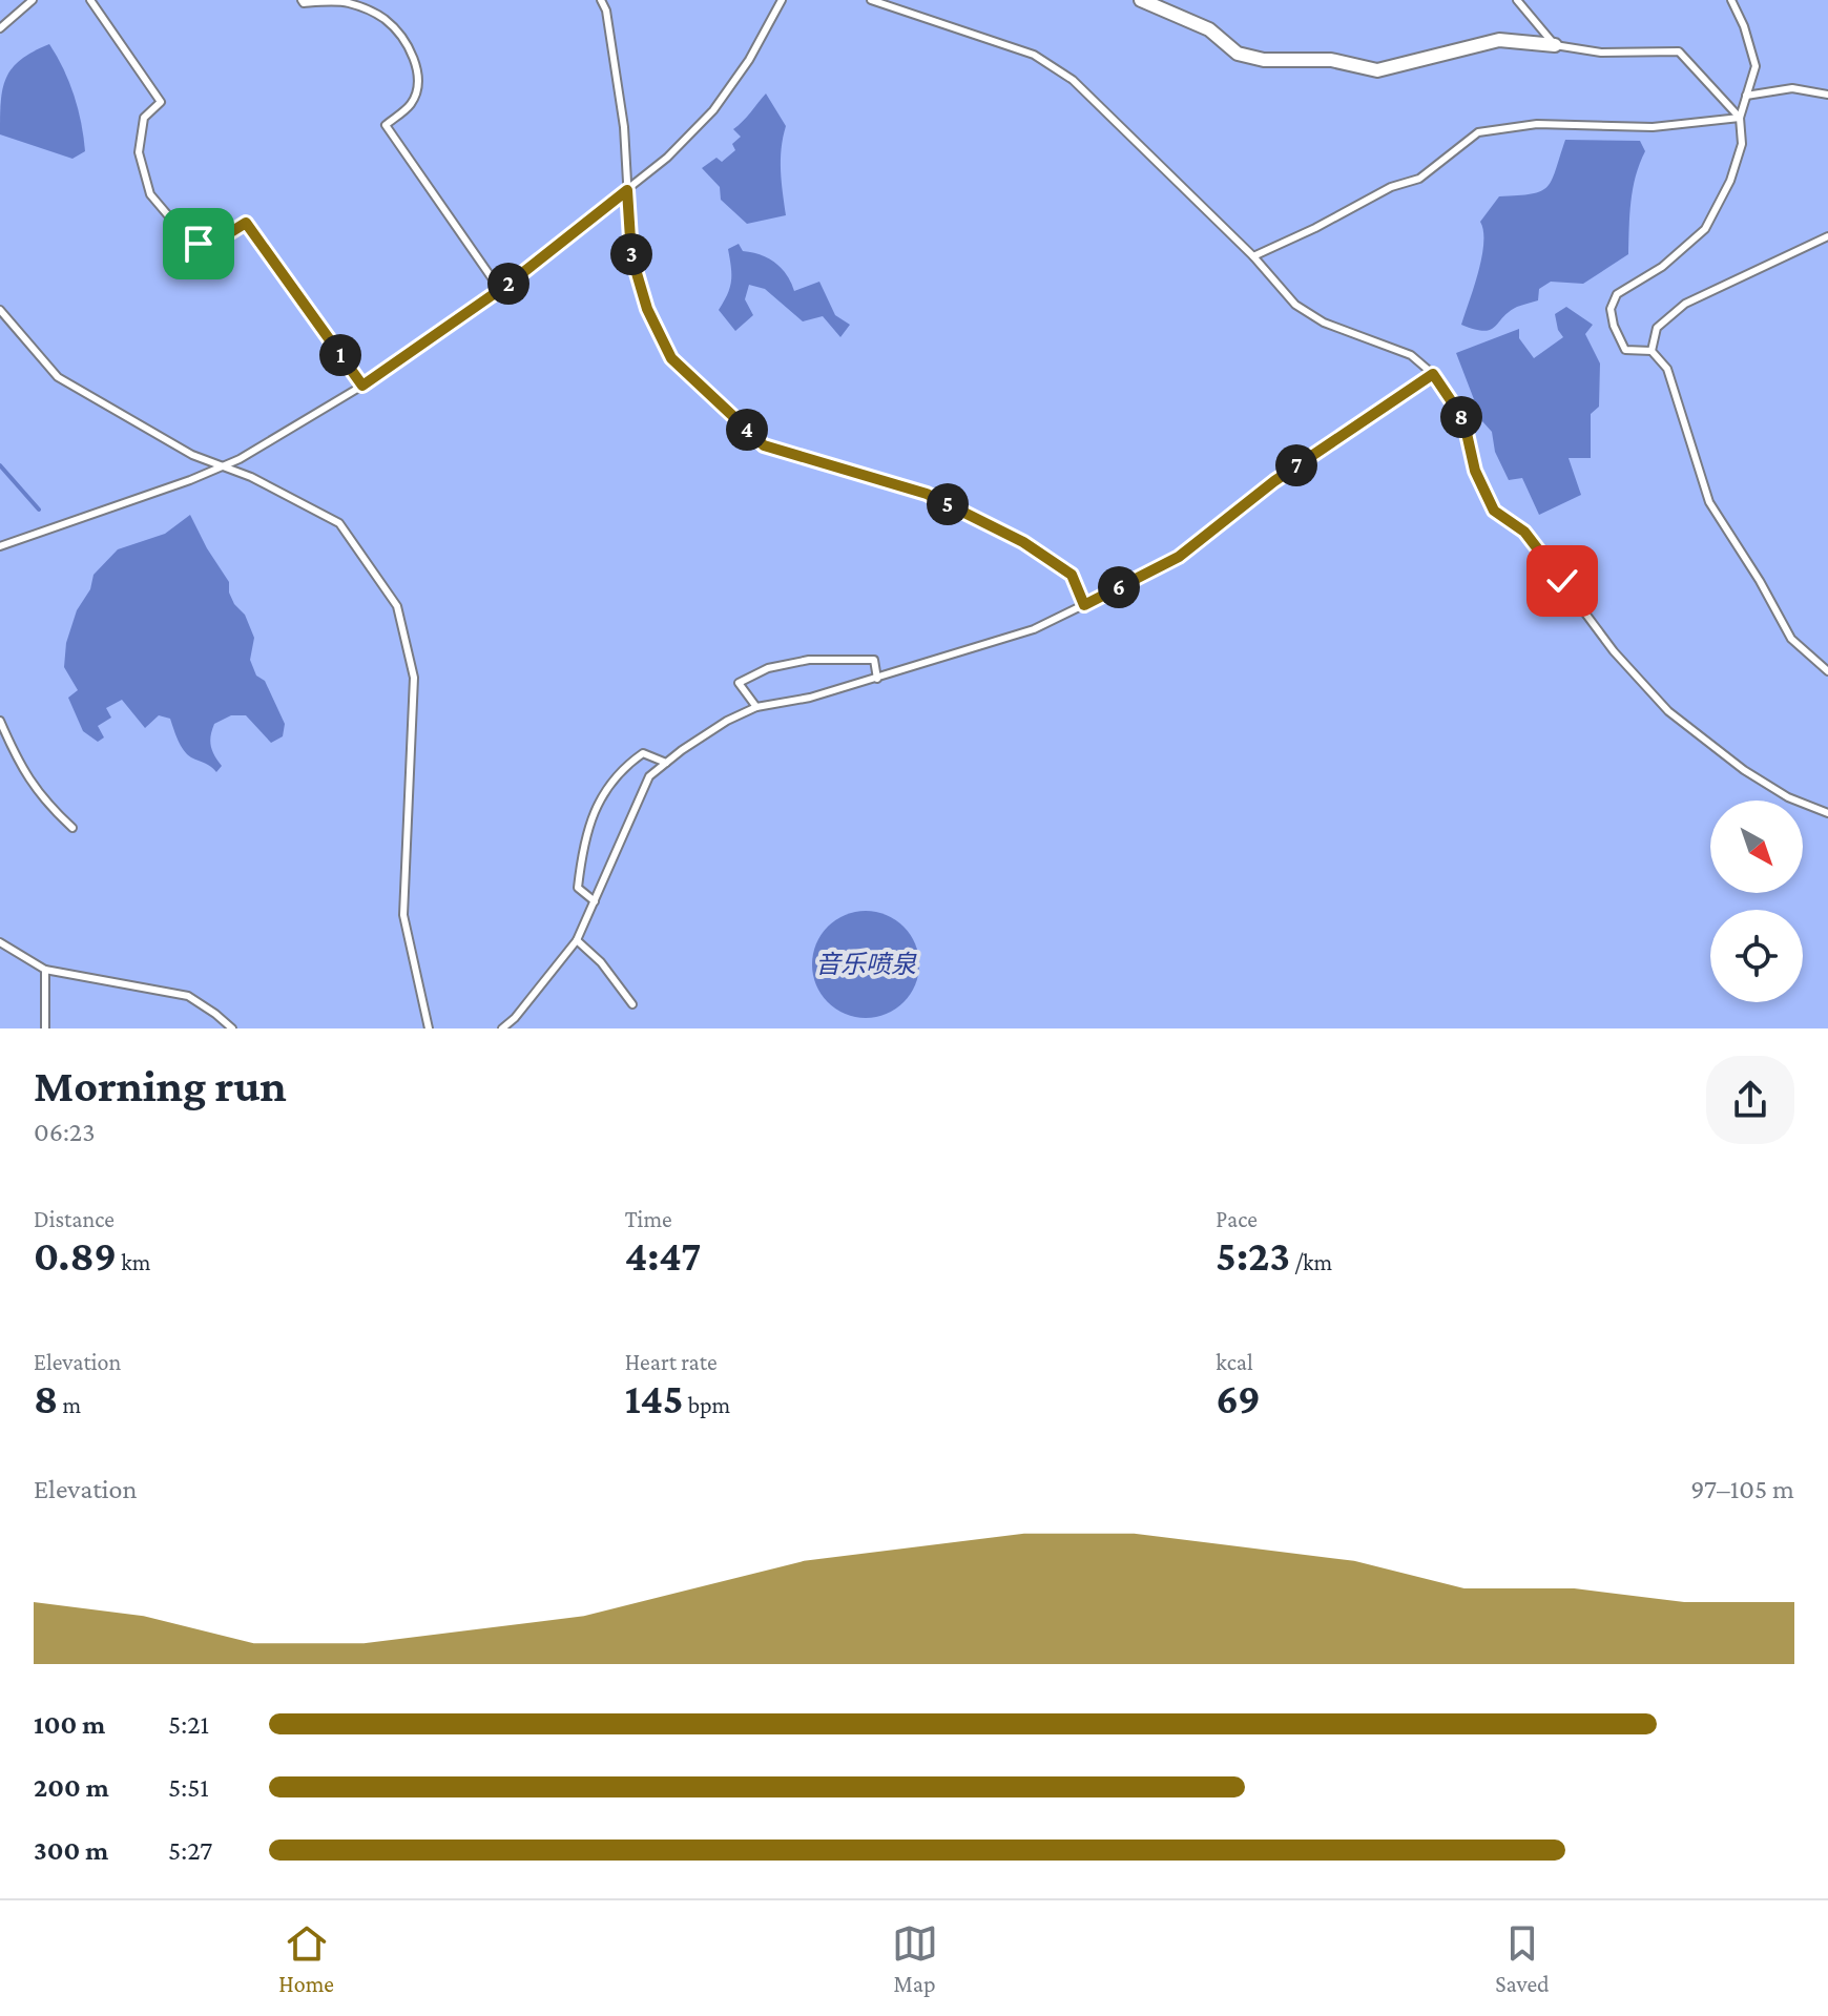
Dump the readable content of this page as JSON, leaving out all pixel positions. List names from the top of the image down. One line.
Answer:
{"water":["音乐喷泉"],"north":"bottom right","page":{"pins":["3","2","1","8","4","7","5","6"],"heading":["Morning run","06:23"],"stats":[["Distance","0.89 km"],["Time","4:47"],["Pace","5:23 /km"],["Elevation","8 m"],["Heart rate","145 bpm"],["kcal","69"]],"chart":["Elevation","97–105 m"],"list":[{"name":"100 m","note":"5:21"},{"name":"200 m","note":"5:51"},{"name":"300 m","note":"5:27"}],"tabs":["Home","Map","Saved"]}}
